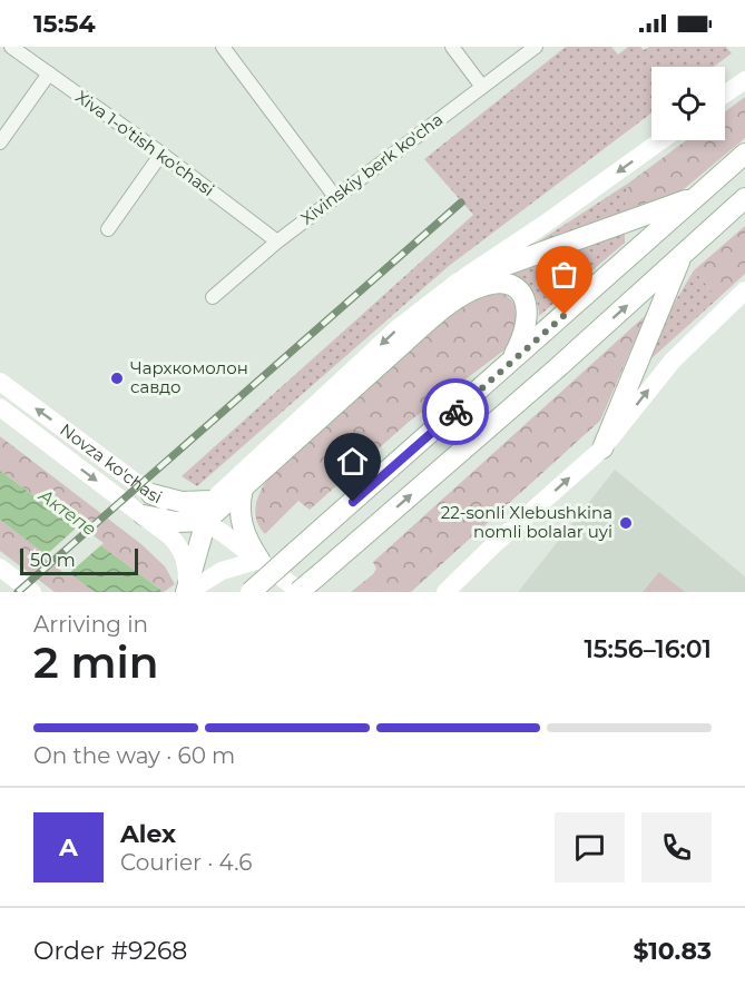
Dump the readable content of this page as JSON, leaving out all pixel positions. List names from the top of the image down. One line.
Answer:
{"streets":{"street":["Xiva 1-o'tish ko'chasi","Xivinskiy berk ko'cha","Novza ko'chasi"]},"crossings":[["Xiva 1-o'tish ko'chasi","Xivinskiy berk ko'cha"]],"water":["Актепе"],"places":["Чархкомолон савдо","22-sonli Xlebushkina nomli bolalar uyi"],"scale_bar":"50 m","page":{"status":"15:54","scale":"50 m","heading":["2 min","Arriving in","15:56–16:01"],"panel":["Alex","Courier · 4.6","Order #9268","$10.83"],"bar":"On the way · 60 m","round":"A"}}
